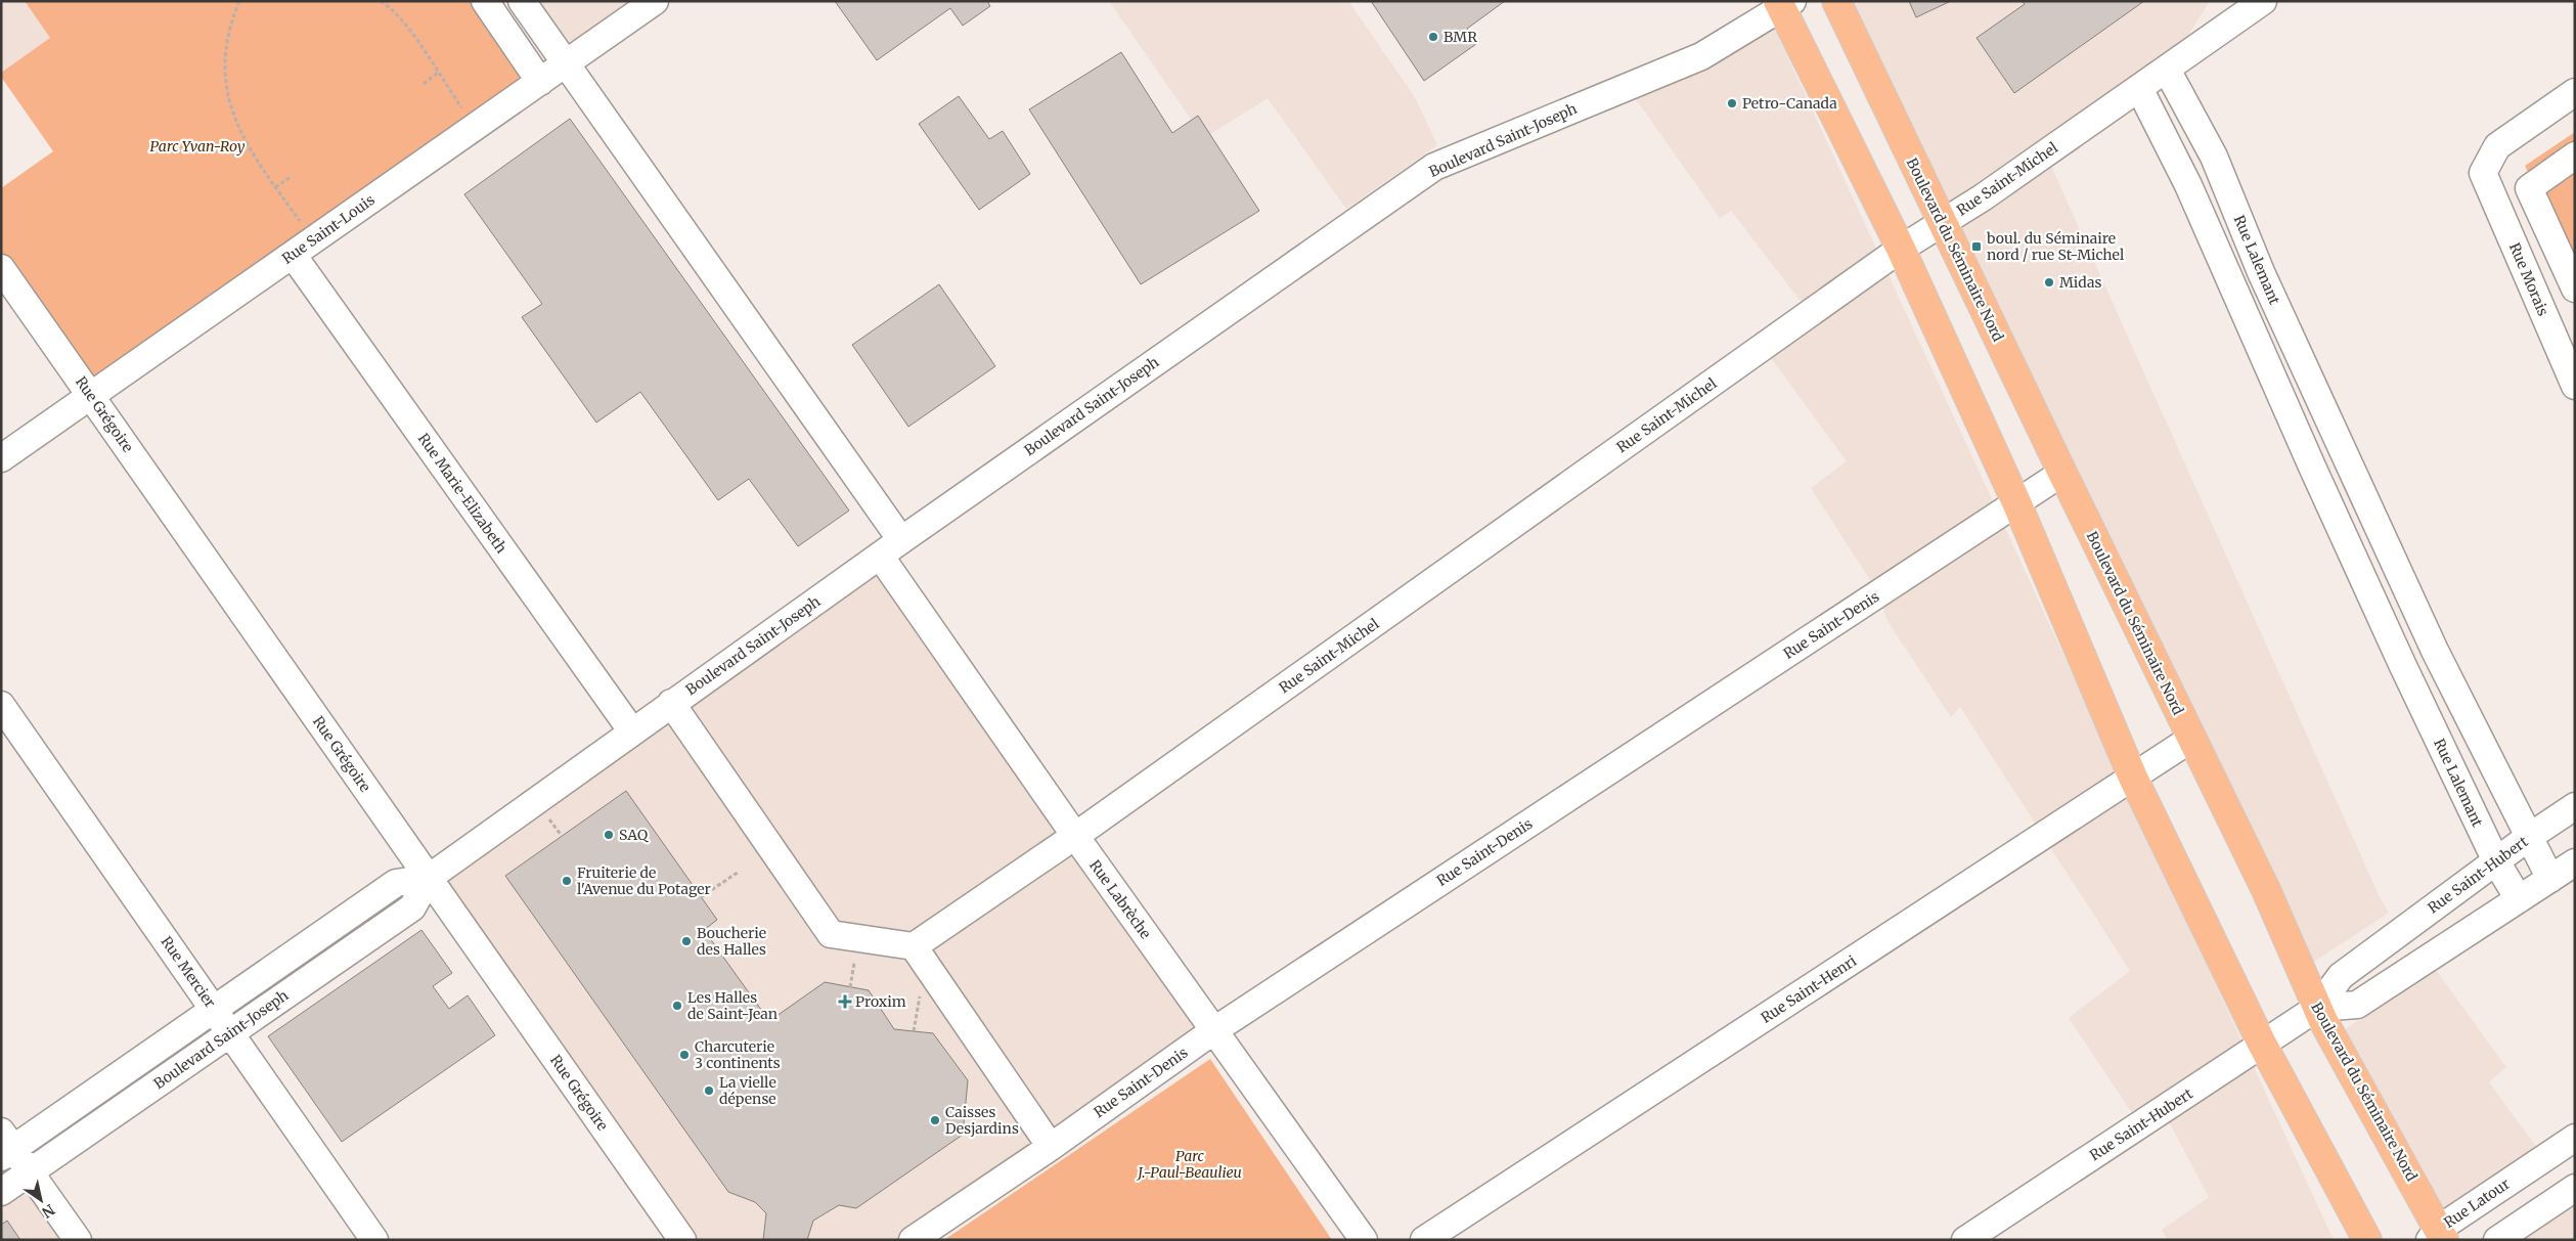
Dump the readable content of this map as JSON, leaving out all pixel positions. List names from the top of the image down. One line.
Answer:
{"streets":{"main road":["Boulevard du Séminaire Nord"],"street":["Boulevard Saint-Joseph","Rue Saint-Michel","Rue Saint-Louis","Rue Lalemant","Rue Morais","Rue Grégoire","Rue Marie-Elizabeth","Rue Saint-Denis","Rue Saint-Hubert","Rue Labrèche","Rue Mercier","Rue Saint-Henri","Rue Latour"]},"crossings":[["Boulevard Saint-Joseph","Rue Grégoire"],["Boulevard Saint-Joseph","Rue Marie-Elizabeth"],["Boulevard Saint-Joseph","Rue Labrèche"],["Boulevard Saint-Joseph","Rue Mercier"],["Rue Saint-Michel","Boulevard du Séminaire Nord"],["Rue Saint-Michel","Rue Lalemant"],["Rue Saint-Michel","Rue Labrèche"],["Rue Saint-Louis","Rue Grégoire"],["Rue Saint-Louis","Rue Marie-Elizabeth"],["Boulevard du Séminaire Nord","Rue Saint-Denis"],["Boulevard du Séminaire Nord","Rue Saint-Hubert"],["Boulevard du Séminaire Nord","Rue Saint-Henri"],["Boulevard du Séminaire Nord","Rue Latour"],["Rue Lalemant","Rue Saint-Hubert"],["Rue Saint-Denis","Rue Labrèche"]],"parks":["Parc Yvan-Roy","Parc J.-Paul-Beaulieu"],"places":{"other":["BMR","Petro-Canada","Midas","SAQ","Fruiterie de l'Avenue du Potager","Boucherie des Halles","Les Halles de Saint-Jean","Charcuterie 3 continents","La vielle dépense","Caisses Desjardins"],"transit":["boul. du Séminaire nord / rue St-Michel"],"health":["Proxim"]},"north":"bottom right"}
